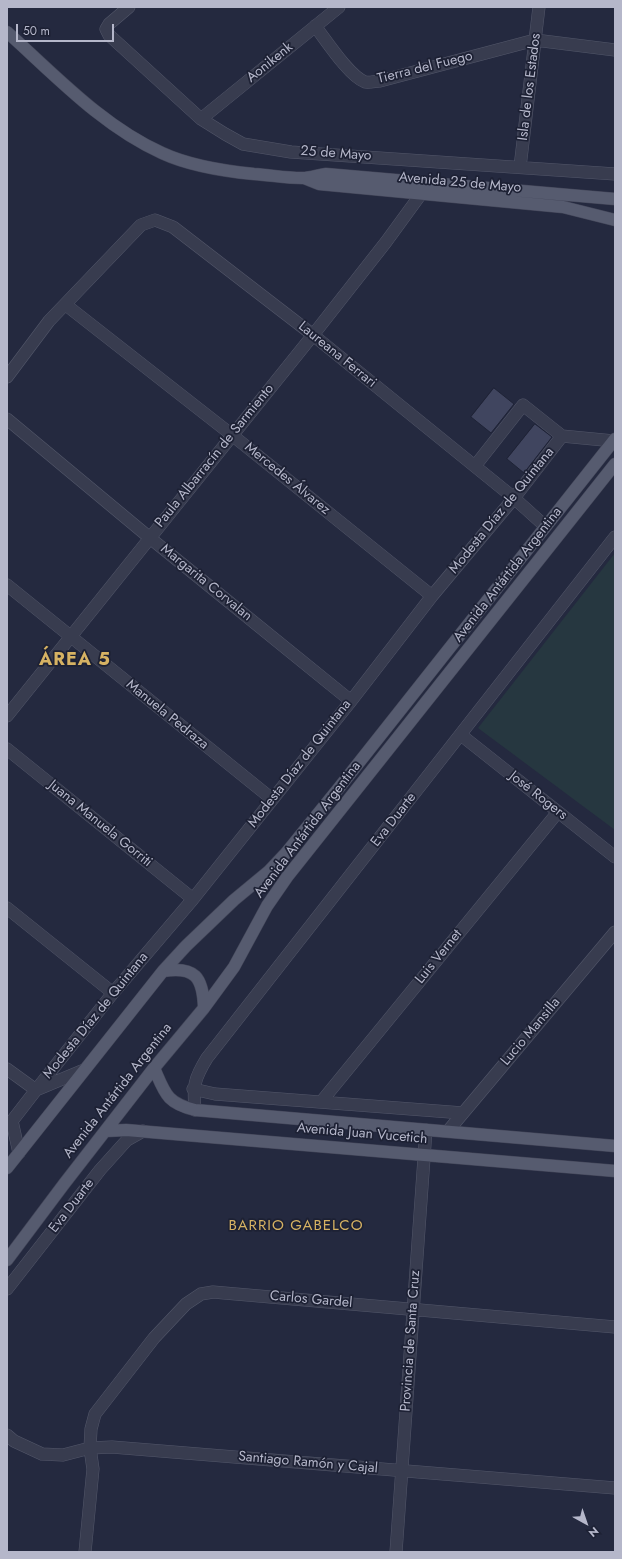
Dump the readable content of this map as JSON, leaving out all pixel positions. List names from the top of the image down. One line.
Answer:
{"streets":{"main road":["Avenida 25 de Mayo","Avenida Antártida Argentina","Avenida Juan Vucetich"],"street":["Aonikenk","Tierra del Fuego","Isla de los Estados","25 de Mayo","Laureana Ferrari","Paula Albarracín de Sarmiento","Mercedes Álvarez","Modesta Díaz de Quintana","Margarita Corvalan","Manuela Pedraza","José Rogers","Eva Duarte","Juana Manuela Gorriti","Luis Vernet","Lucio Mansilla","Carlos Gardel","Provincia de Santa Cruz","Santiago Ramón y Cajal"]},"crossings":[["Aonikenk","Tierra del Fuego"],["Aonikenk","25 de Mayo"],["Tierra del Fuego","Isla de los Estados"],["Isla de los Estados","25 de Mayo"],["Avenida 25 de Mayo","Paula Albarracín de Sarmiento"],["Laureana Ferrari","Paula Albarracín de Sarmiento"],["Laureana Ferrari","Mercedes Álvarez"],["Laureana Ferrari","Modesta Díaz de Quintana"],["Laureana Ferrari","Avenida Antártida Argentina"],["Paula Albarracín de Sarmiento","Mercedes Álvarez"],["Paula Albarracín de Sarmiento","Margarita Corvalan"],["Paula Albarracín de Sarmiento","Manuela Pedraza"],["Mercedes Álvarez","Modesta Díaz de Quintana"],["Modesta Díaz de Quintana","Margarita Corvalan"],["Modesta Díaz de Quintana","Manuela Pedraza"],["Modesta Díaz de Quintana","Juana Manuela Gorriti"],["Avenida Antártida Argentina","Avenida Juan Vucetich"],["José Rogers","Eva Duarte"],["José Rogers","Luis Vernet"],["Eva Duarte","Avenida Juan Vucetich"],["Lucio Mansilla","Avenida Juan Vucetich"],["Avenida Juan Vucetich","Provincia de Santa Cruz"],["Carlos Gardel","Provincia de Santa Cruz"],["Carlos Gardel","Santiago Ramón y Cajal"],["Provincia de Santa Cruz","Santiago Ramón y Cajal"]],"districts":["ÁREA 5","BARRIO GABELCO"],"scale_bar":"50 m","north":"bottom right"}
